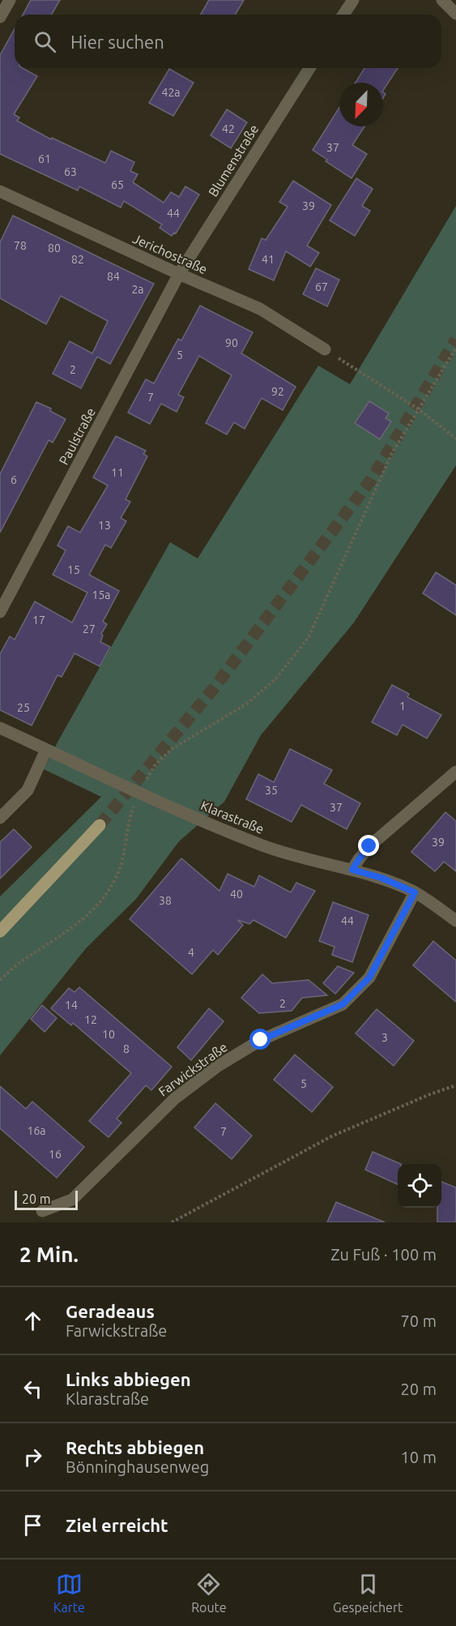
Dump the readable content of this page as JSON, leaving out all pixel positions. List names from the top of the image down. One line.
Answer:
{"streets":{"street":["Blumenstraße","Jerichostraße","Paulstraße","Klarastraße","Farwickstraße"]},"crossings":[["Blumenstraße","Jerichostraße"],["Blumenstraße","Paulstraße"],["Jerichostraße","Paulstraße"],["Klarastraße","Farwickstraße"]],"house_numbers":["42a","42","37","61","63","65","39","44","78","80","82","41","84","67","2a","90","5","2","92","7","11","6","13","15","15a","17","27","1","25","35","37","39","40","38","44","4","2","14","12","10","3","8","5","16a","7","16"],"scale_bar":"20 m","north":"bottom left","page":{"search":"Hier suchen","scale":"20 m","heading":["2 Min.","Zu Fuß · 100 m"],"list":[["Geradeaus","Farwickstraße","70 m"],["Links abbiegen","Klarastraße","20 m"],["Rechts abbiegen","Bönninghausenweg","10 m"],"Ziel erreicht"],"nav":["Karte","Route","Gespeichert"]}}
